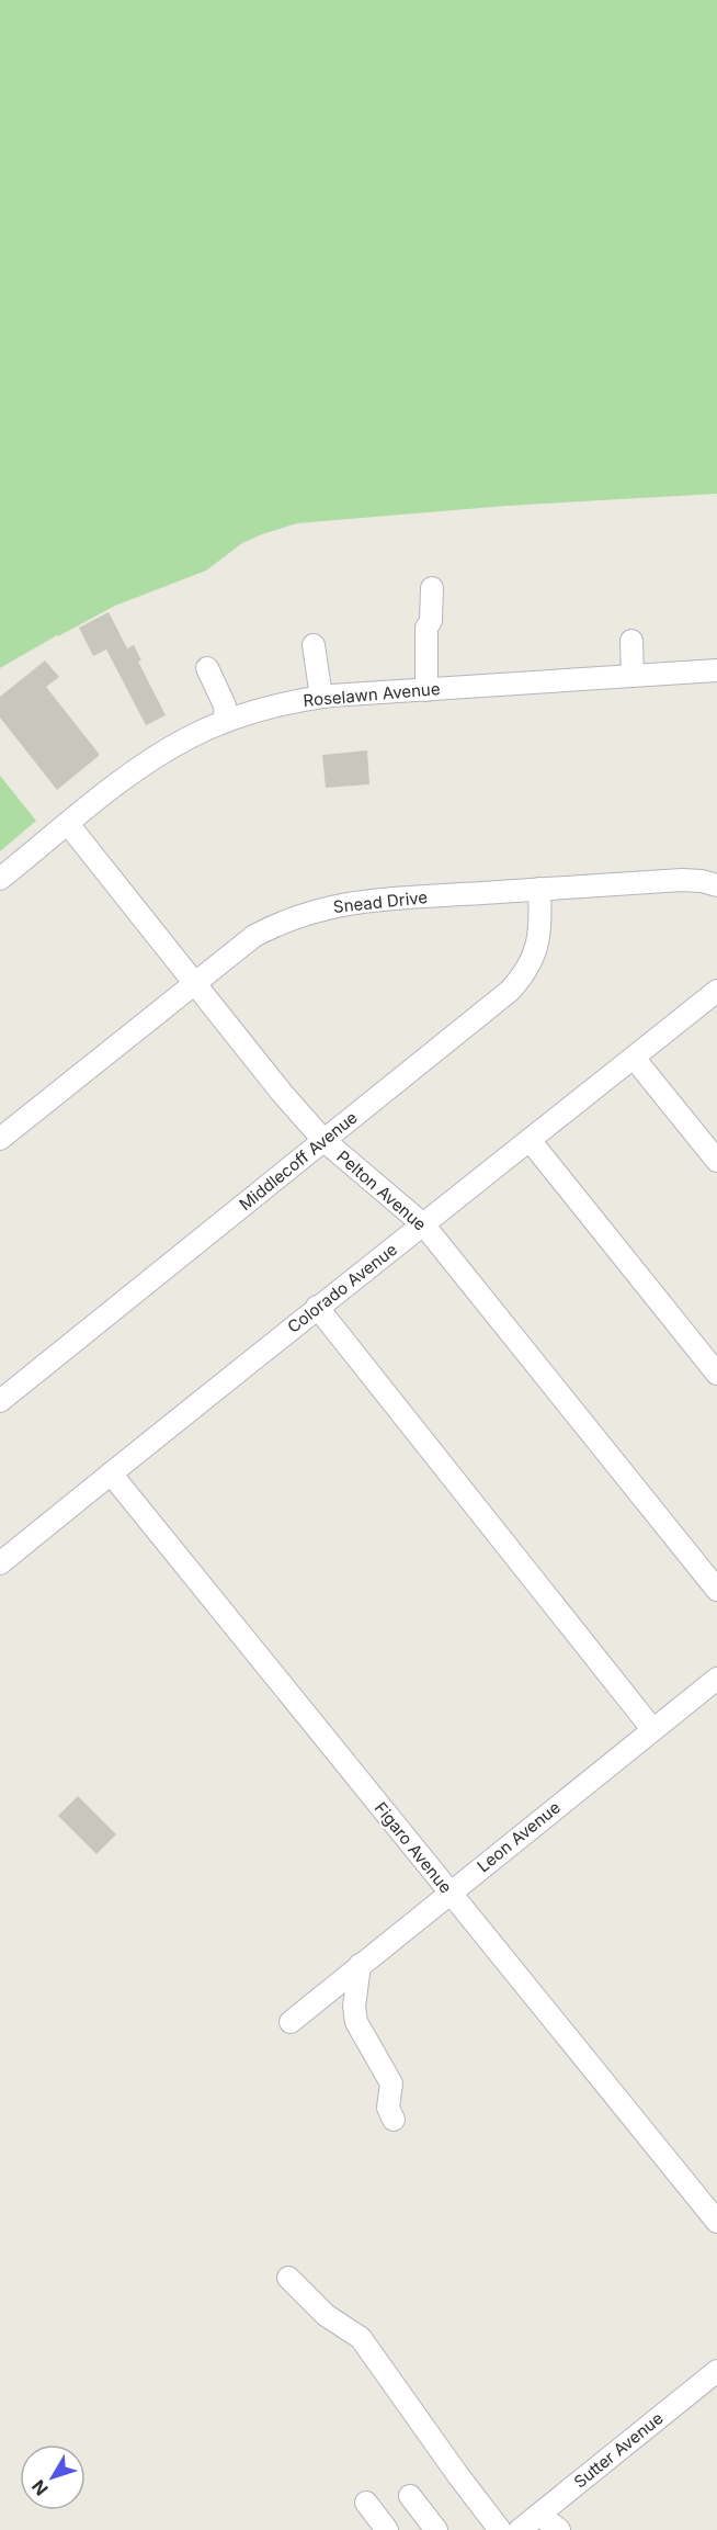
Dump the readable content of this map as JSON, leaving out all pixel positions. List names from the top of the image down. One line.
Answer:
{"streets":{"street":["Roselawn Avenue","Snead Drive","Middlecoff Avenue","Pelton Avenue","Colorado Avenue","Leon Avenue","Figaro Avenue","Sutter Avenue"]},"crossings":[["Roselawn Avenue","Pelton Avenue"],["Snead Drive","Middlecoff Avenue"],["Snead Drive","Pelton Avenue"],["Middlecoff Avenue","Pelton Avenue"],["Pelton Avenue","Colorado Avenue"],["Colorado Avenue","Figaro Avenue"],["Leon Avenue","Figaro Avenue"]],"north":"bottom left"}
